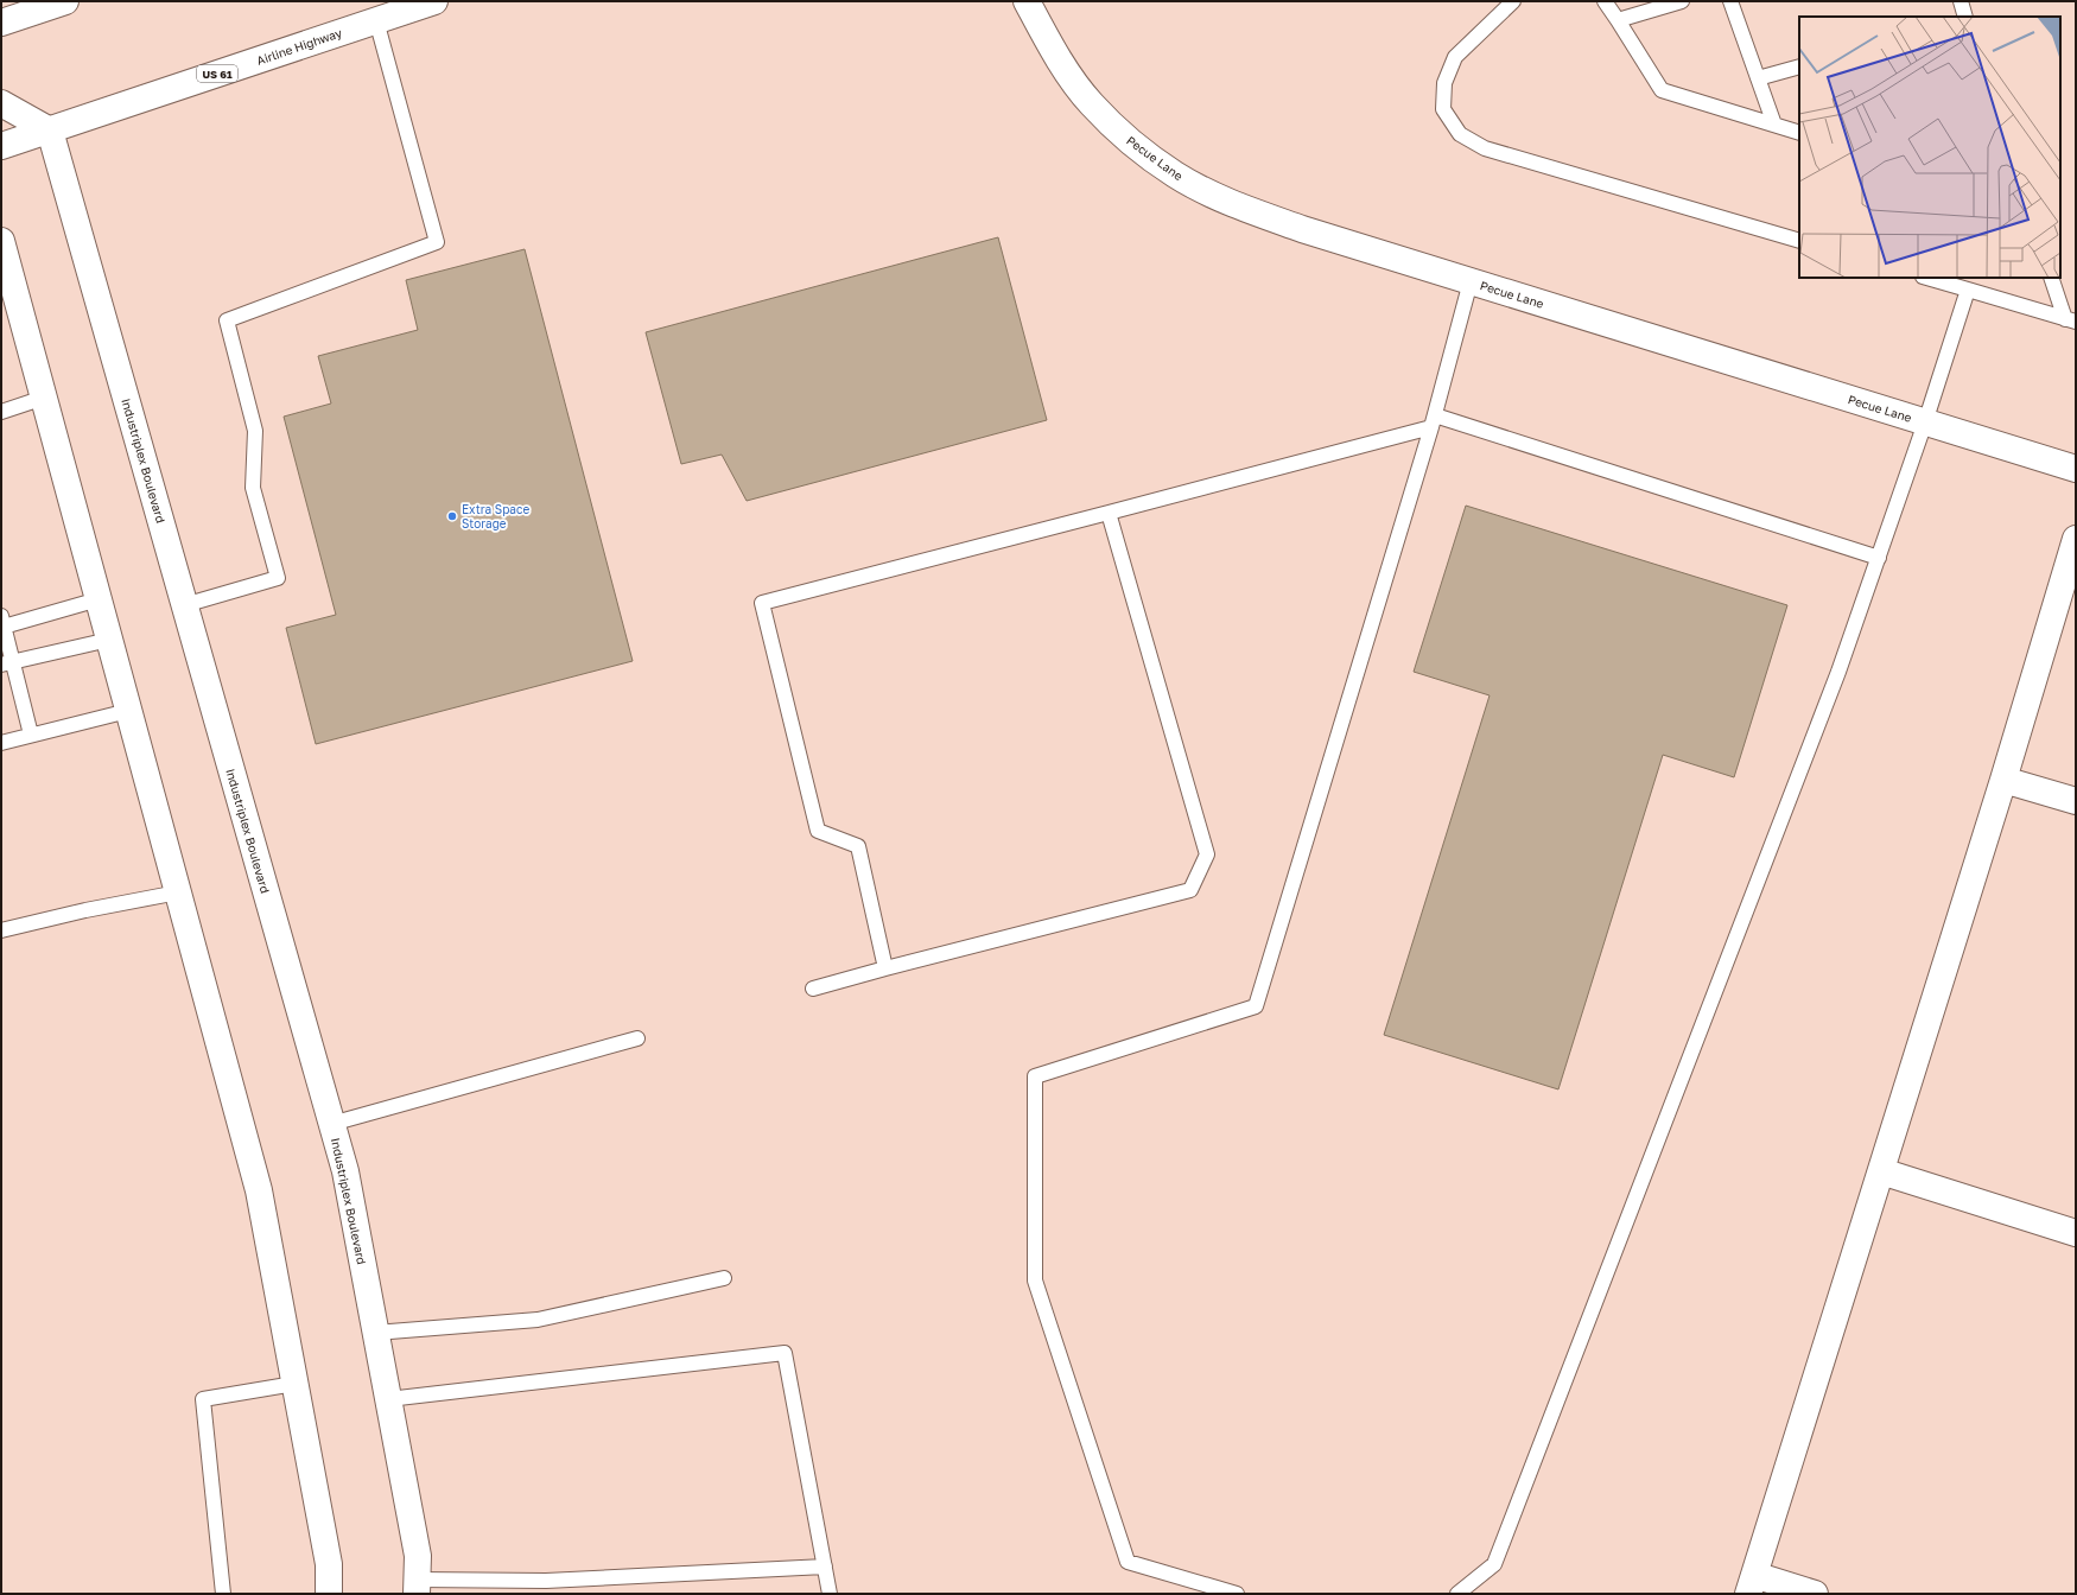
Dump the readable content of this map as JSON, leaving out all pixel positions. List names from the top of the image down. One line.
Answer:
{"streets":{"main road":["Airline Highway","US 61","Pecue Lane","Industriplex Boulevard"]},"crossings":[["Airline Highway","Industriplex Boulevard"]],"places":["Extra Space Storage"]}
